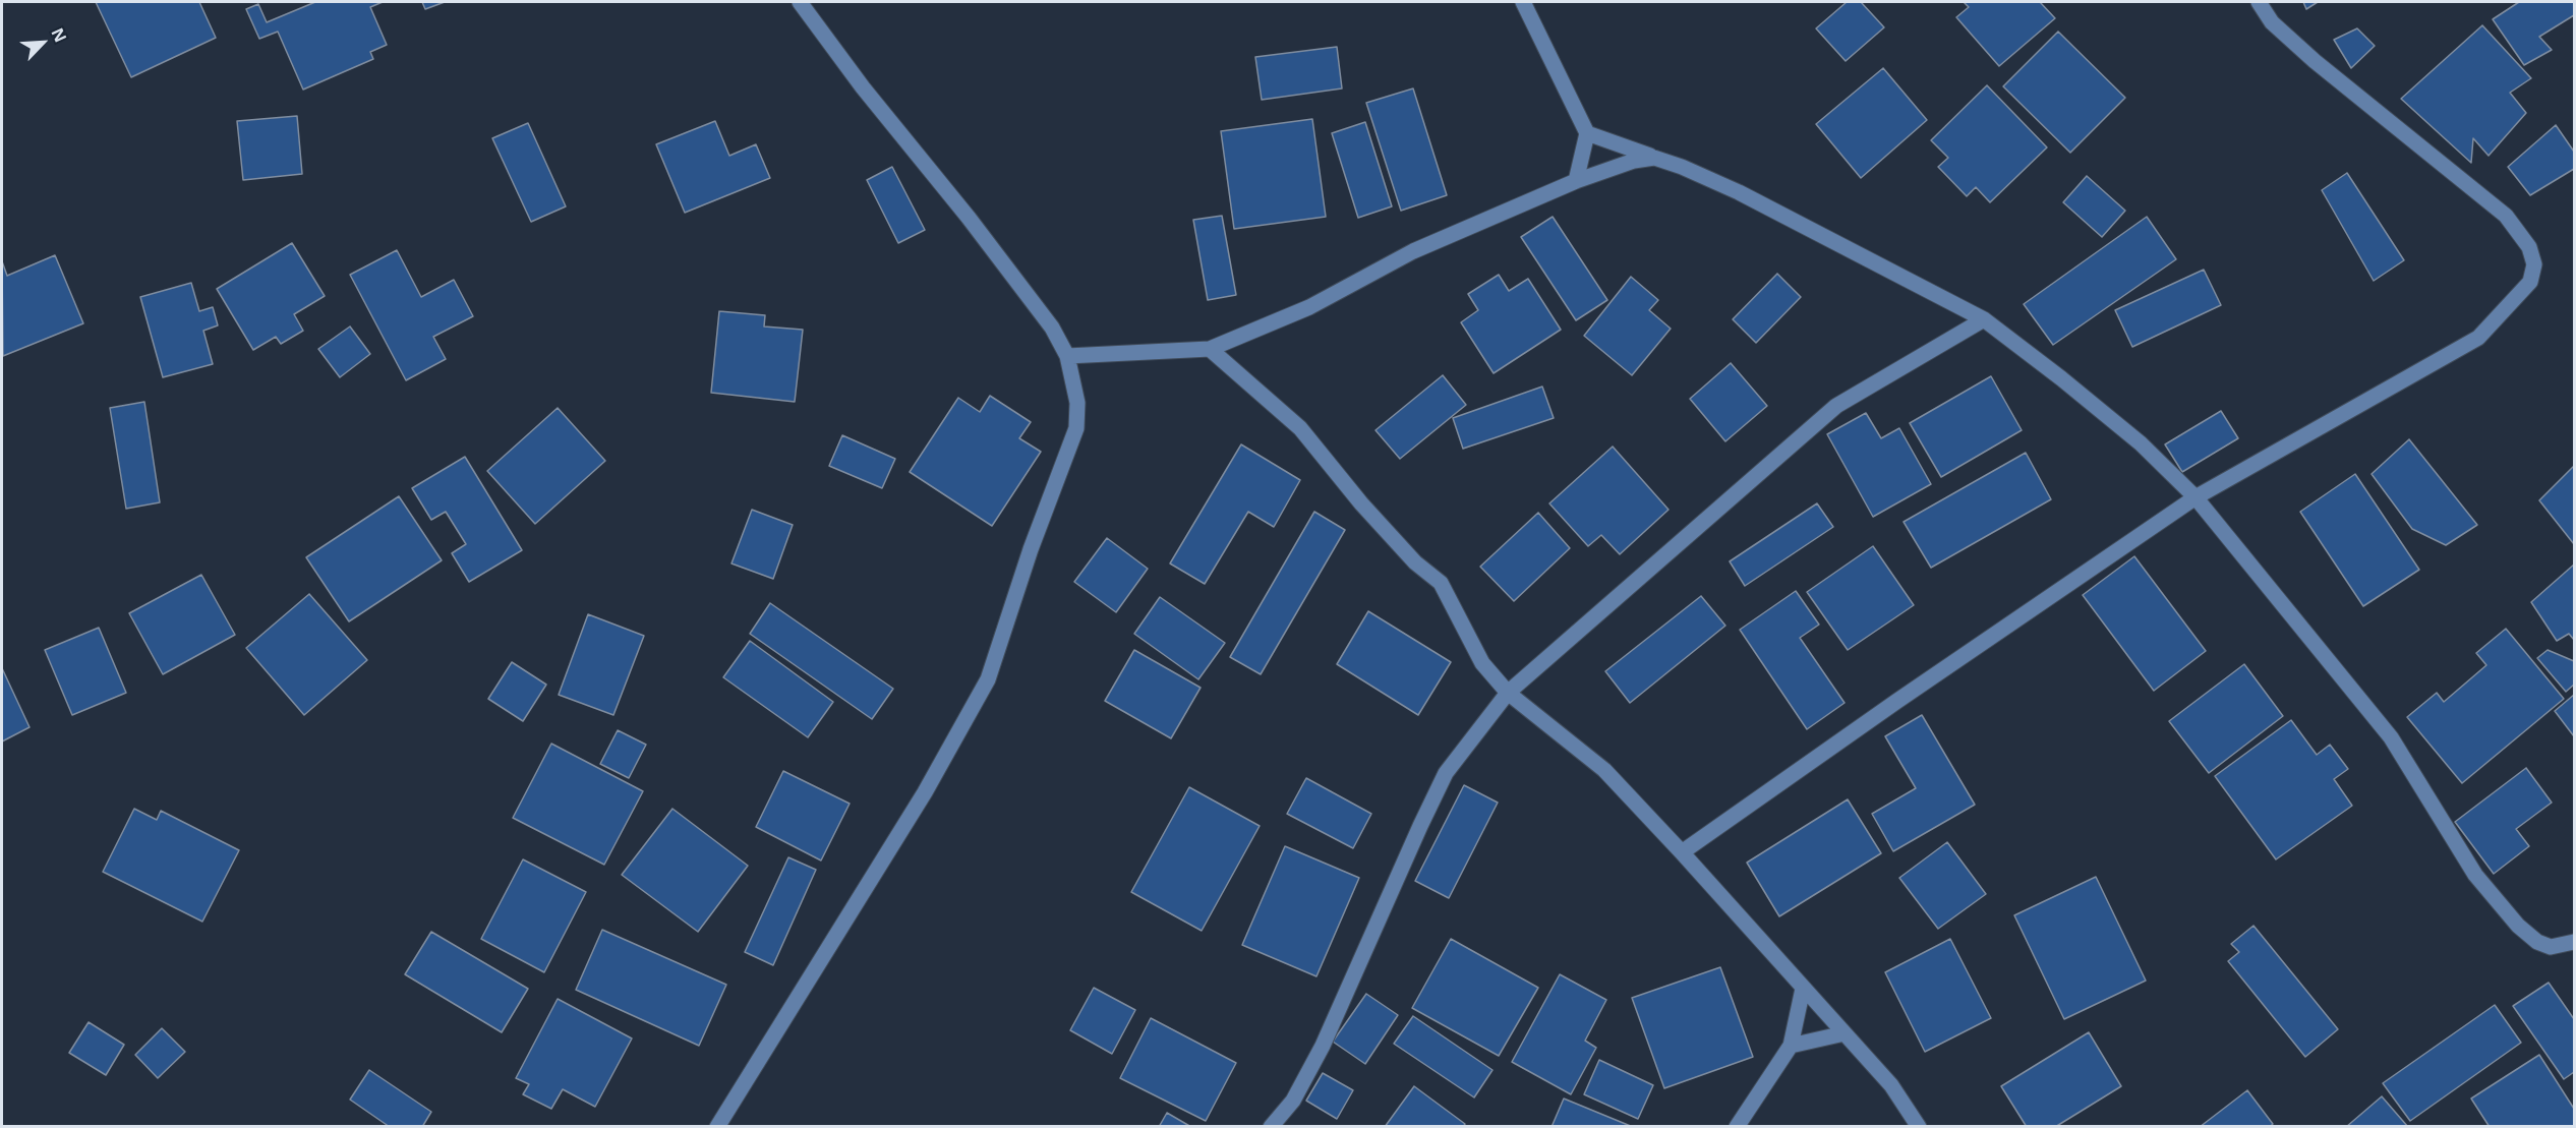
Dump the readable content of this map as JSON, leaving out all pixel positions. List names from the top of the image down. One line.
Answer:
{"north":"top right"}
